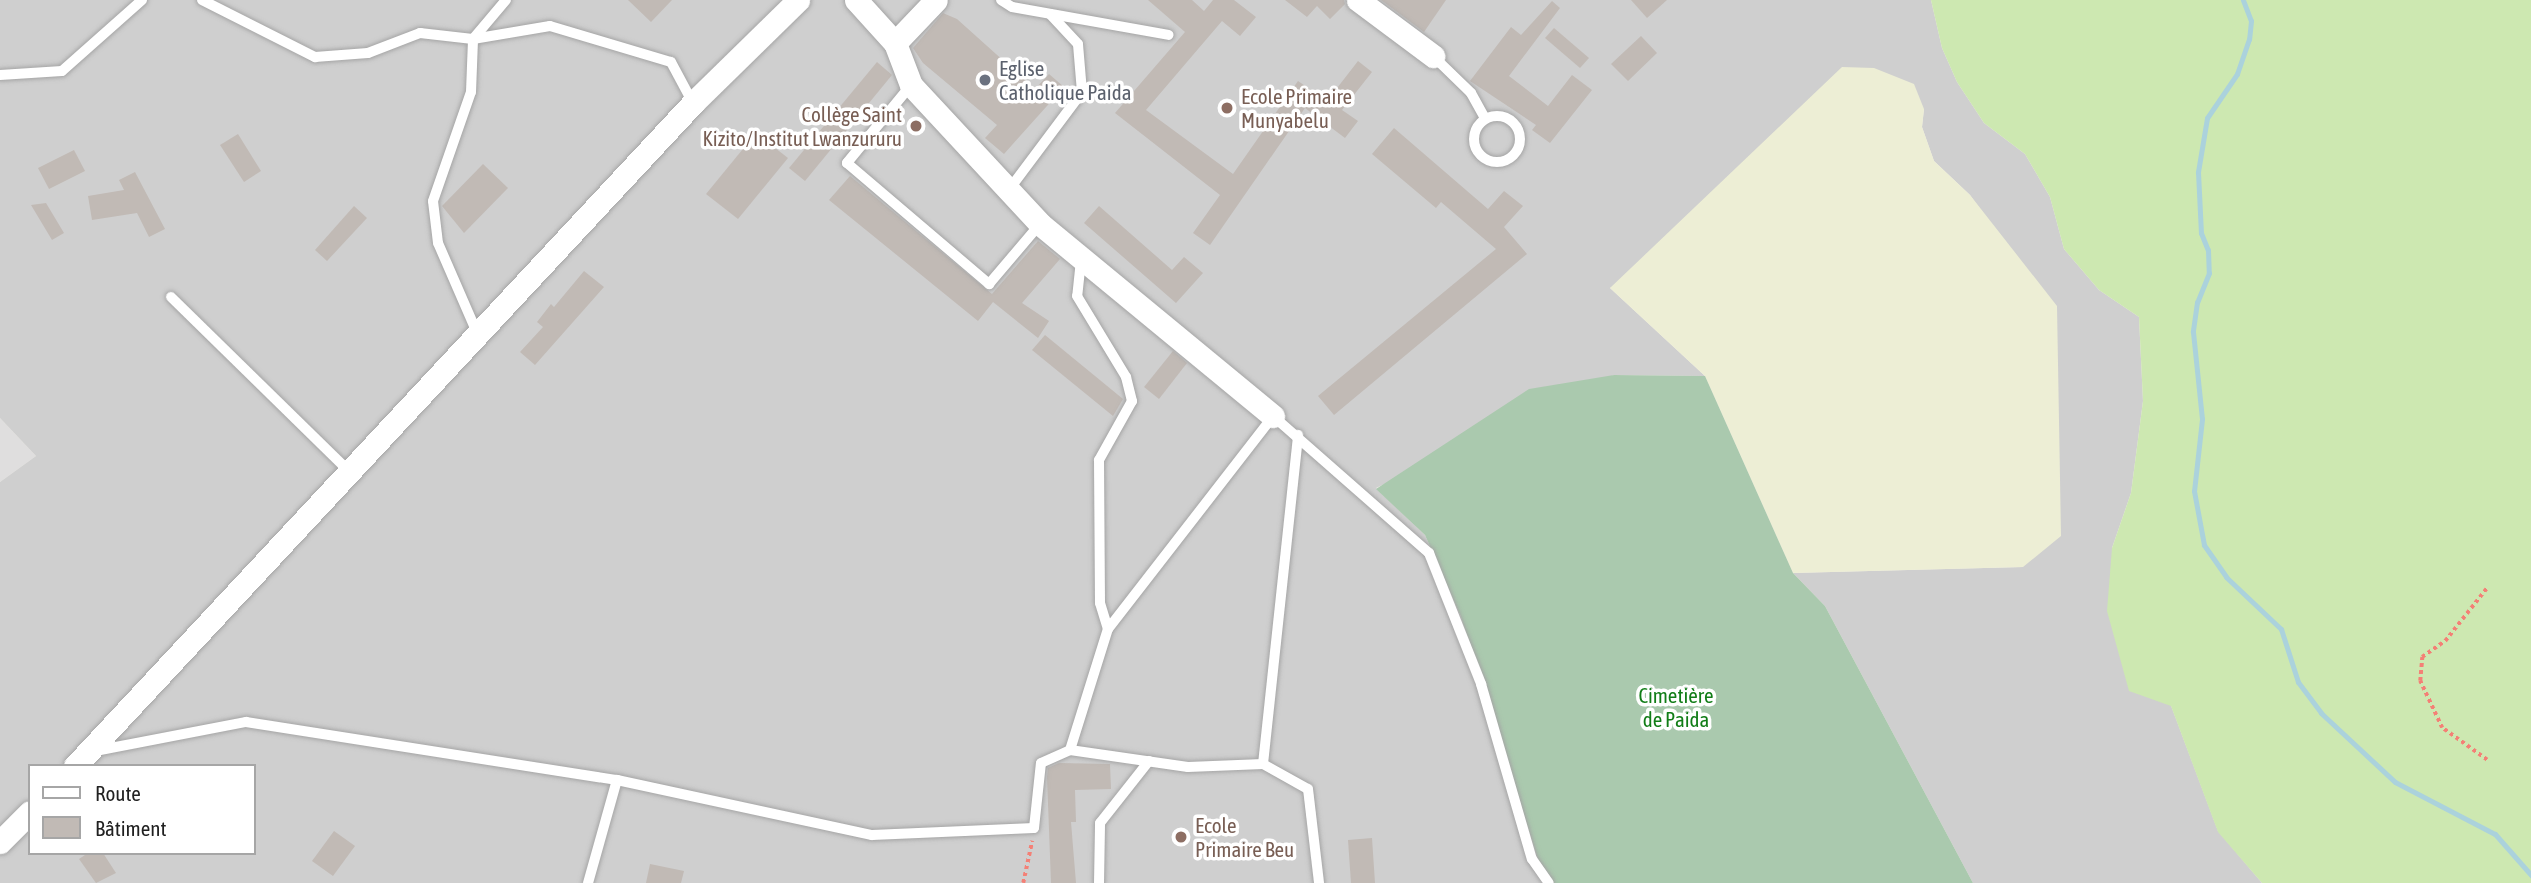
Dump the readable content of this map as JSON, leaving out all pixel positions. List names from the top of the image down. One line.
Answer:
{"parks":["Cimetière de Paida"],"places":["Eglise Catholique Paida","Ecole Primaire Munyabelu","Collège Saint Kizito/Institut Lwanzururu","Ecole Primaire Beu"],"legend":["Route","Bâtiment"]}
